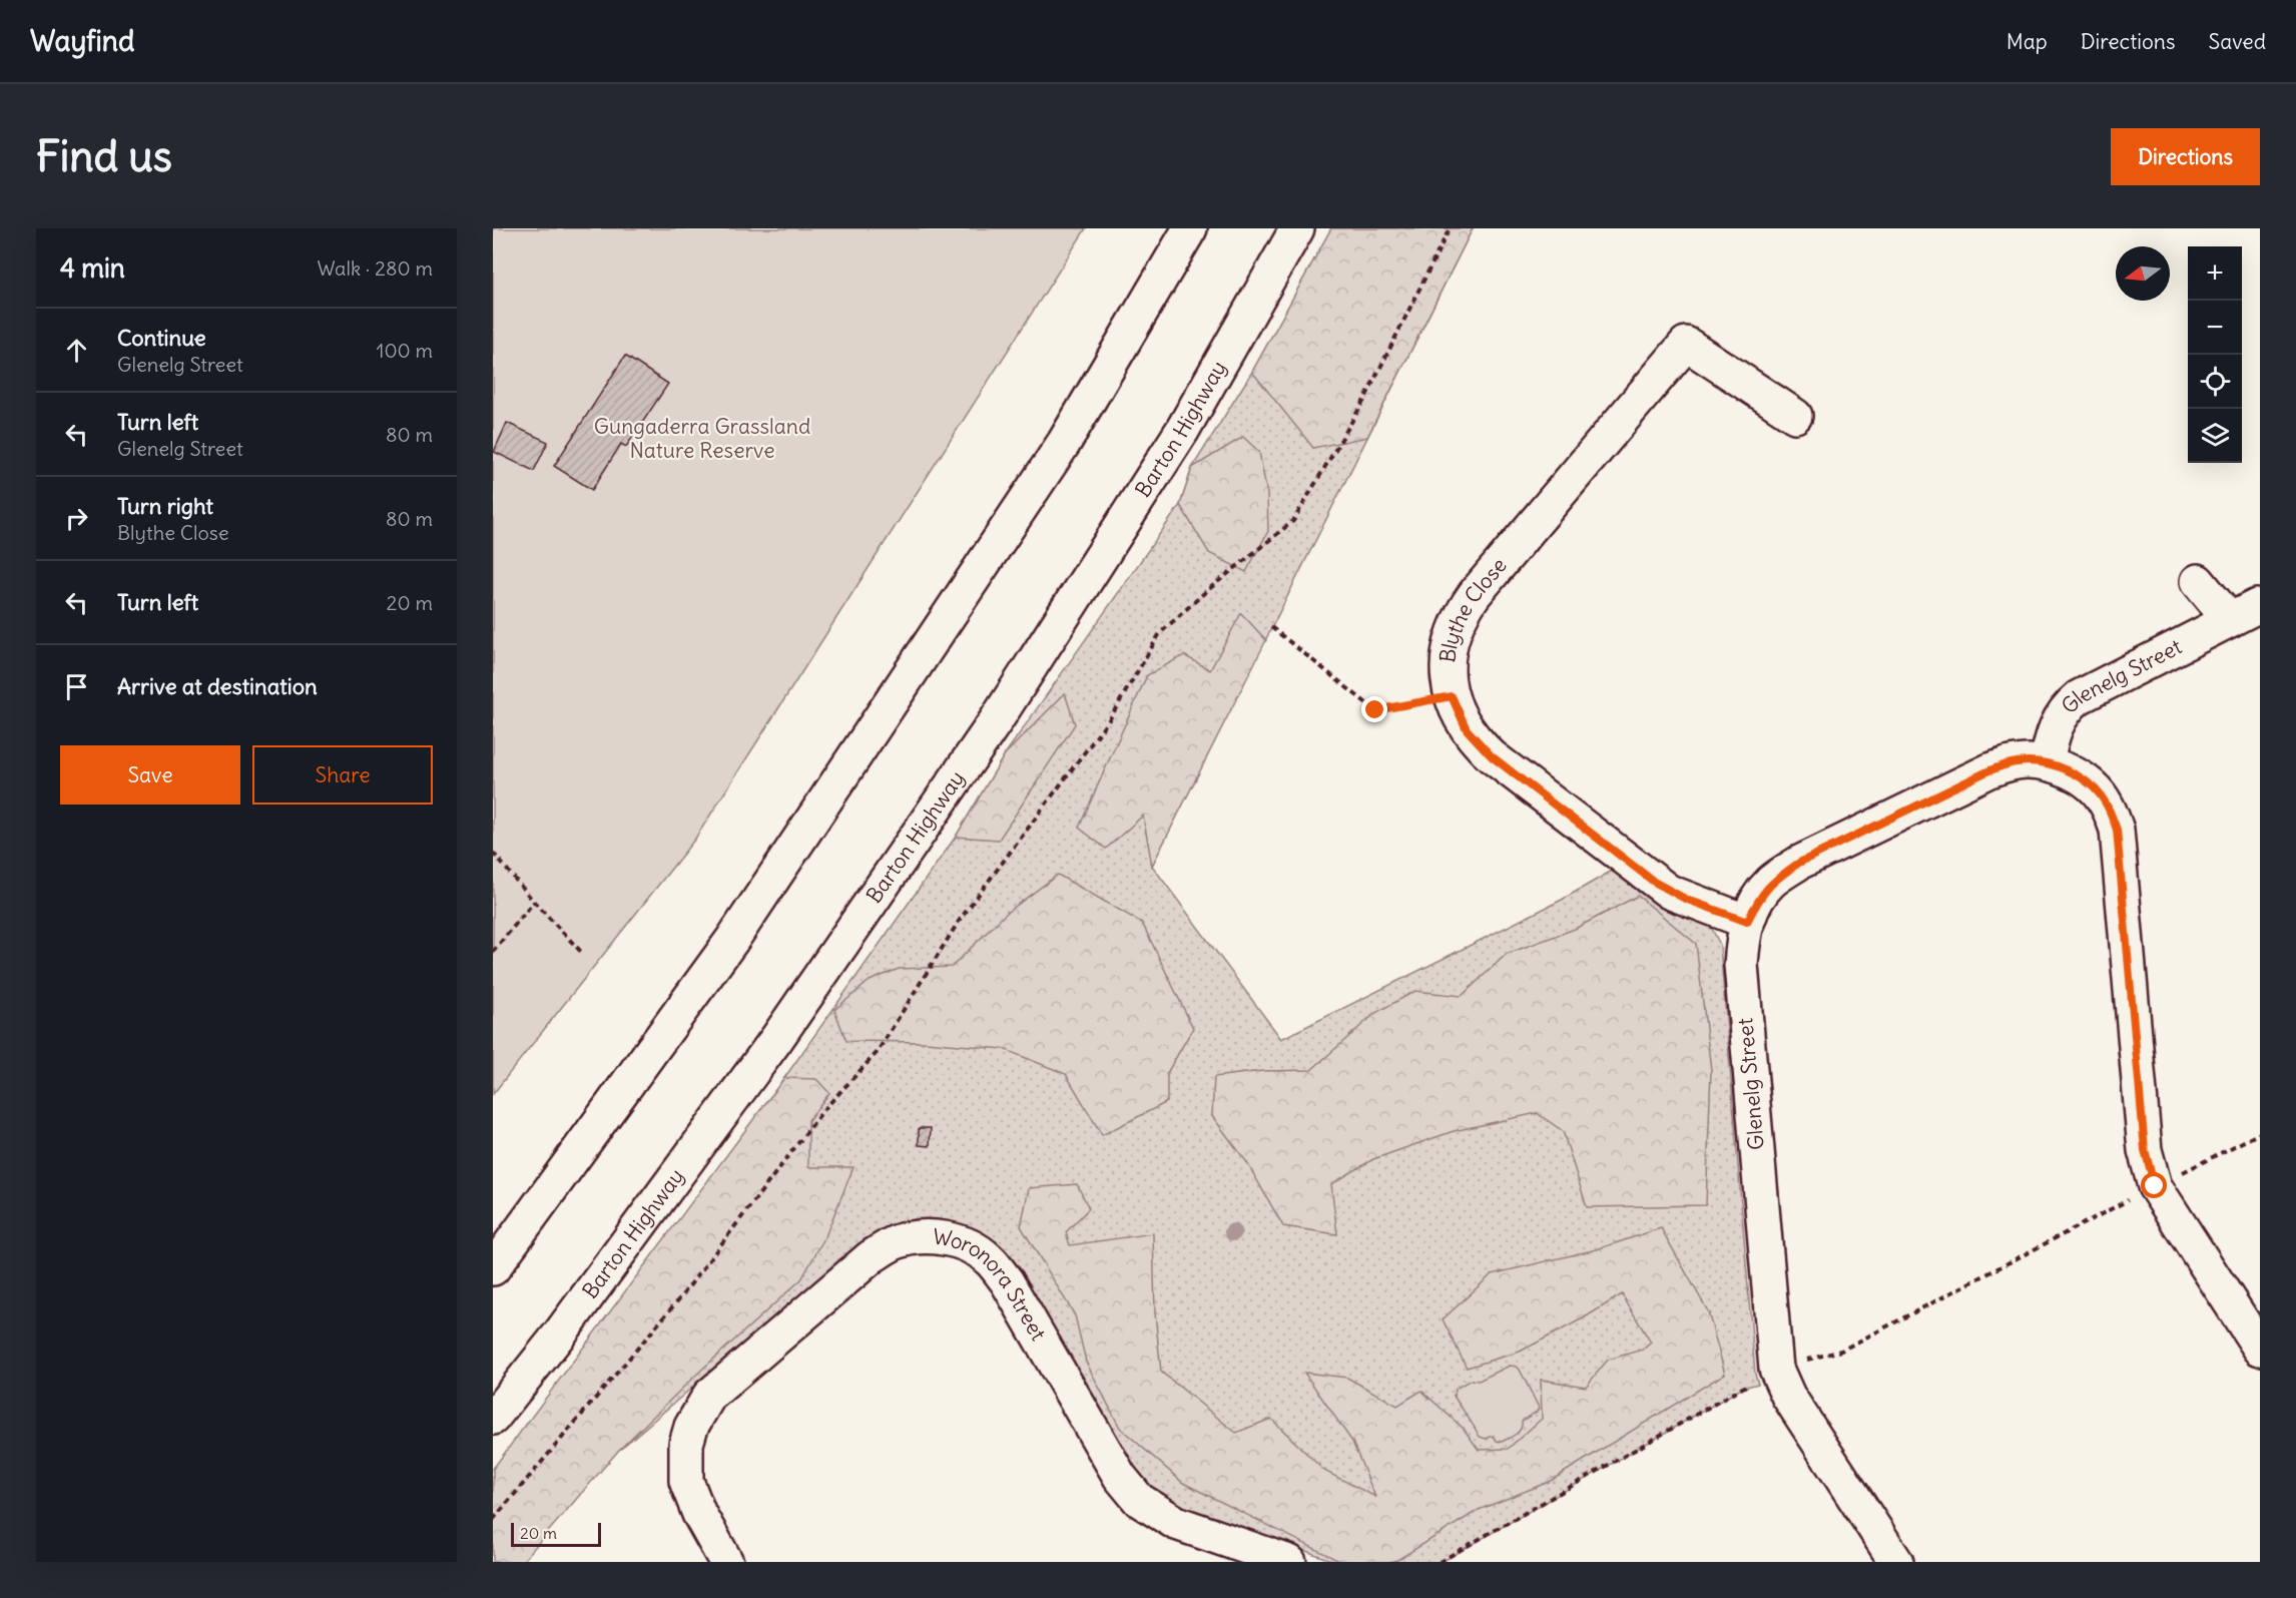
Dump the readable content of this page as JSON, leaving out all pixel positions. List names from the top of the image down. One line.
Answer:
{"streets":{"main road":["Barton Highway","Blythe Close","Glenelg Street","Woronora Street"]},"crossings":[["Blythe Close","Glenelg Street"]],"parks":["Gungaderra Grassland Nature Reserve"],"scale_bar":"20 m","north":"left","page":{"header":"Wayfind","nav":["Map","Directions","Saved"],"buttons":["Directions",["Save","Share"]],"title":"Find us","heading":["4 min","Walk · 280 m"],"map_buttons":["+","−"],"list":[["Continue","Glenelg Street","100 m"],["Turn left","Glenelg Street","80 m"],["Turn right","Blythe Close","80 m"],["Turn left","20 m"],"Arrive at destination"],"scale":"20 m"}}
